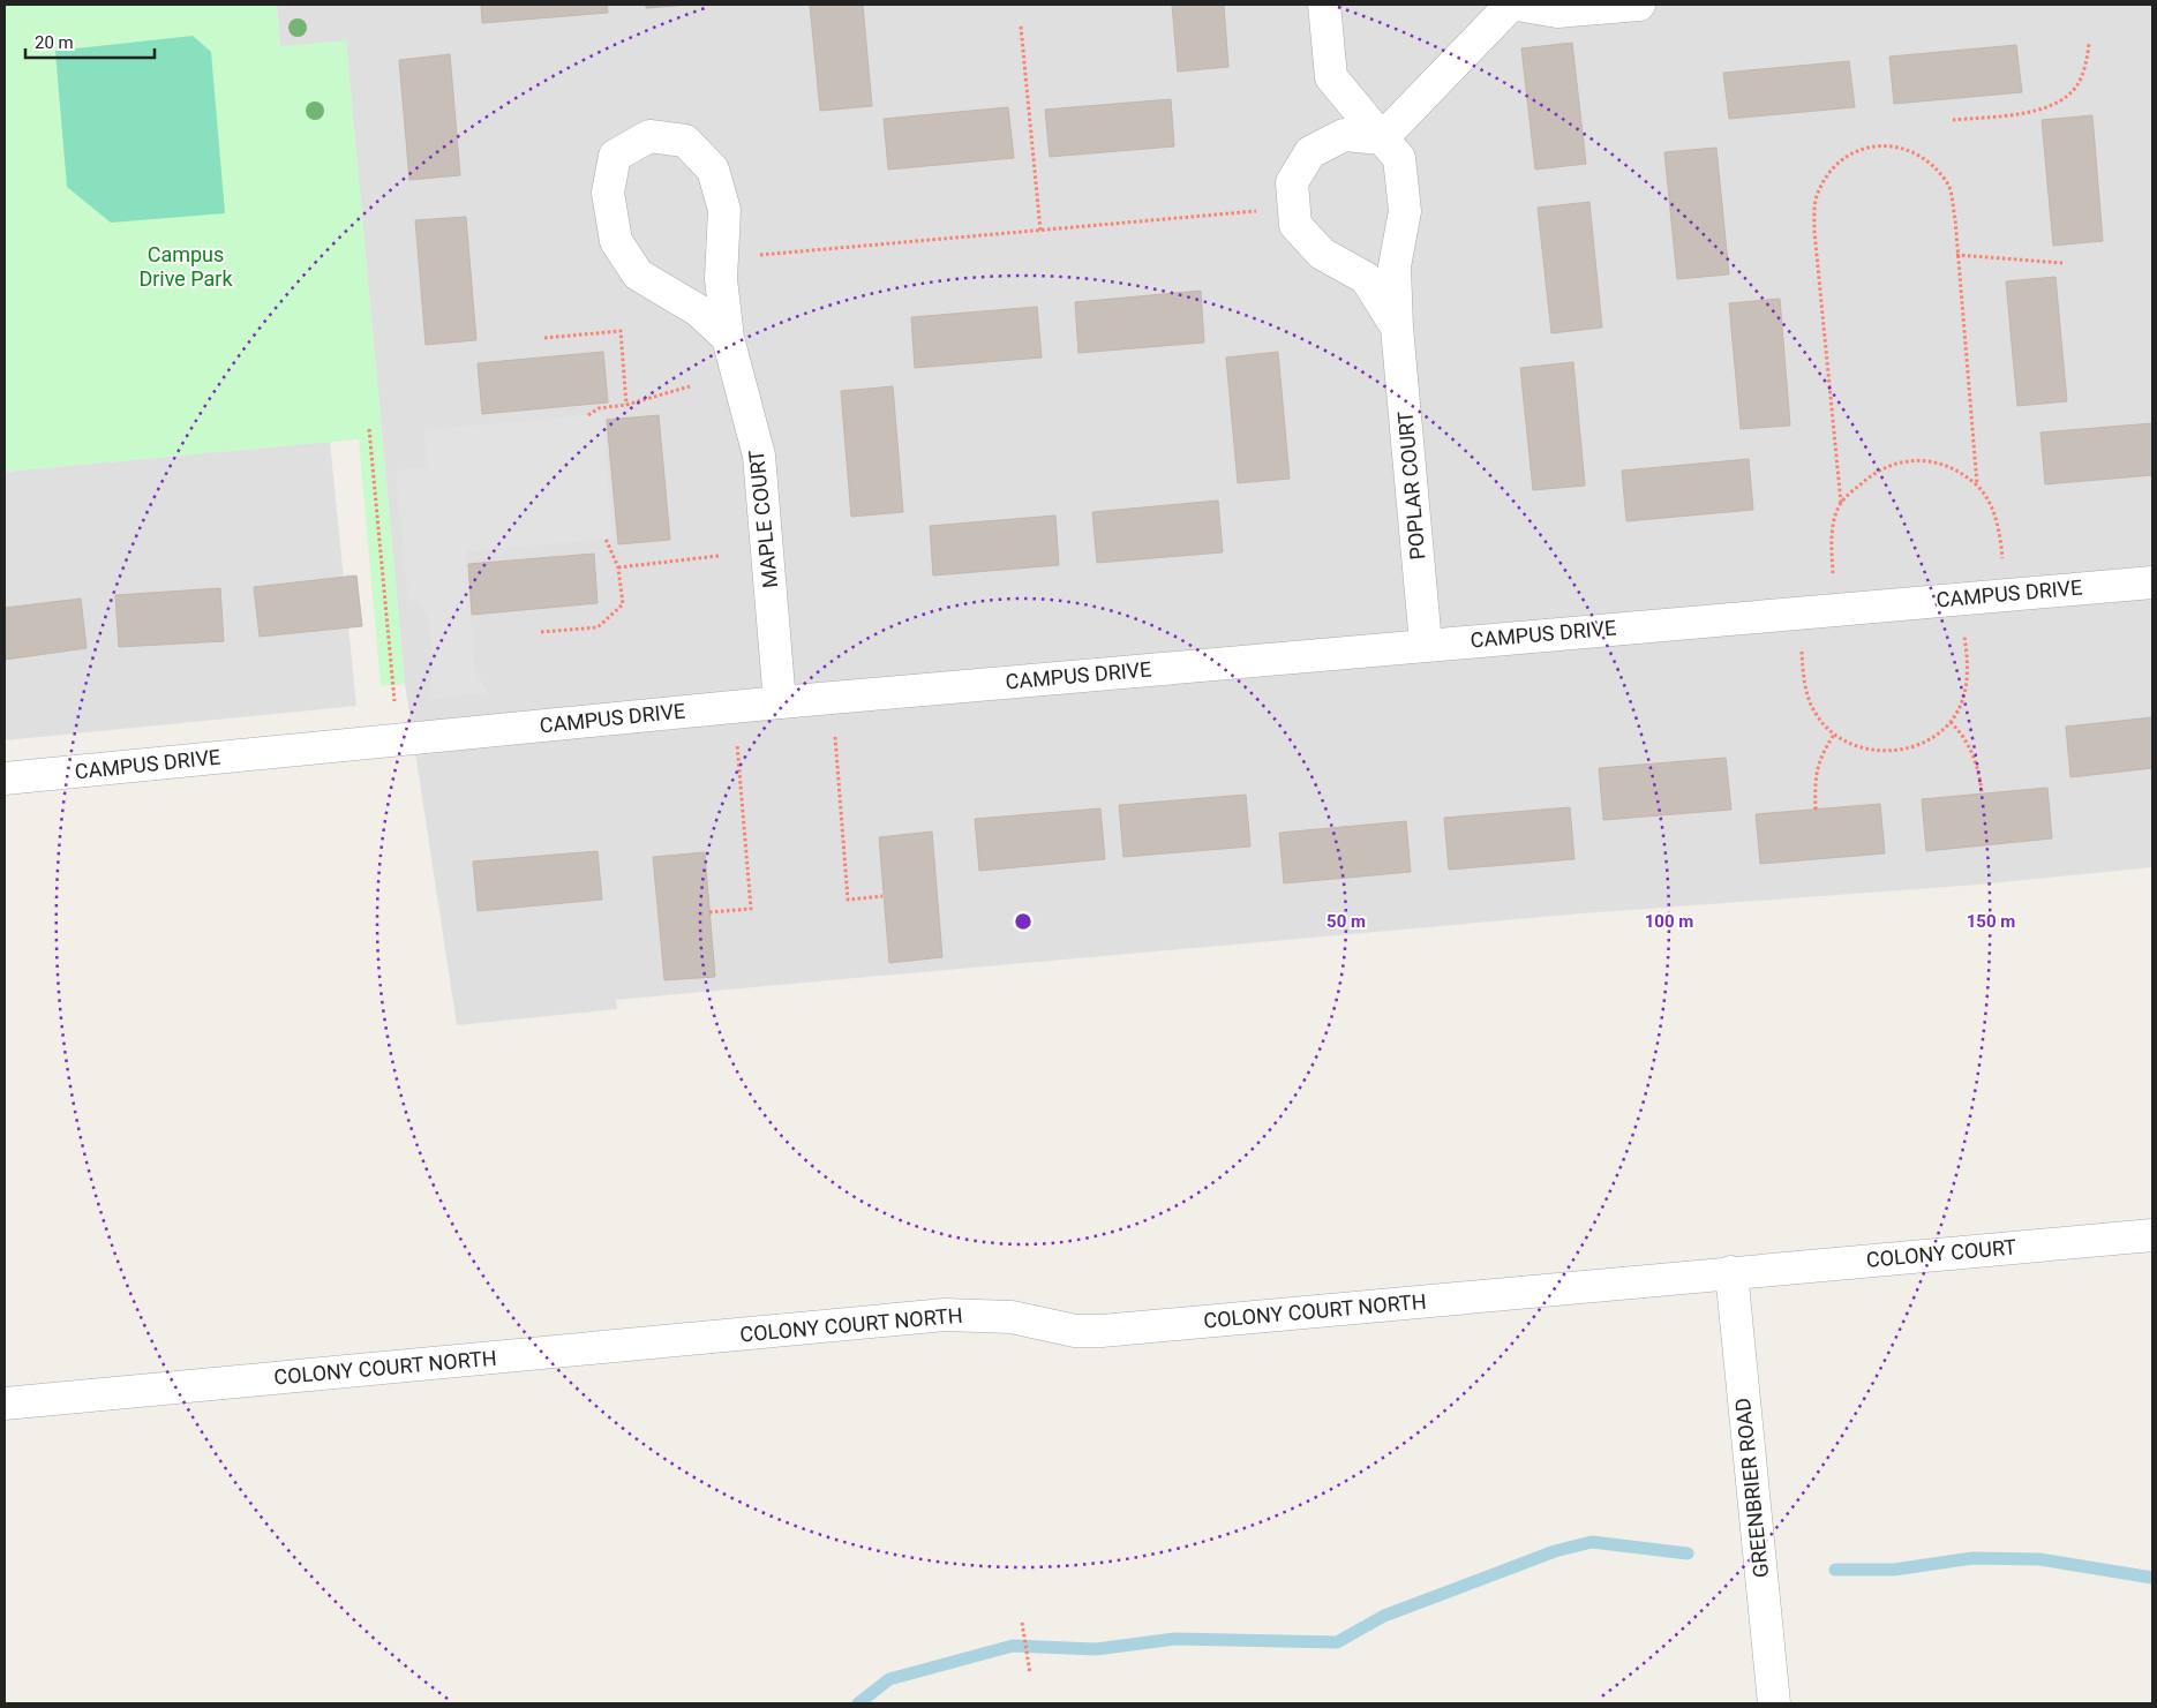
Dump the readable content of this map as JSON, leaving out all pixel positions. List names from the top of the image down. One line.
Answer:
{"streets":{"street":["POPLAR COURT","MAPLE COURT","CAMPUS DRIVE","COLONY COURT","COLONY COURT NORTH","GREENBRIER ROAD"]},"crossings":[["POPLAR COURT","CAMPUS DRIVE"],["MAPLE COURT","CAMPUS DRIVE"],["COLONY COURT","COLONY COURT NORTH"],["COLONY COURT","GREENBRIER ROAD"],["COLONY COURT NORTH","GREENBRIER ROAD"]],"parks":["Campus Drive Park"],"scale_bar":"20 m","rings":["50 m","100 m","150 m"]}
